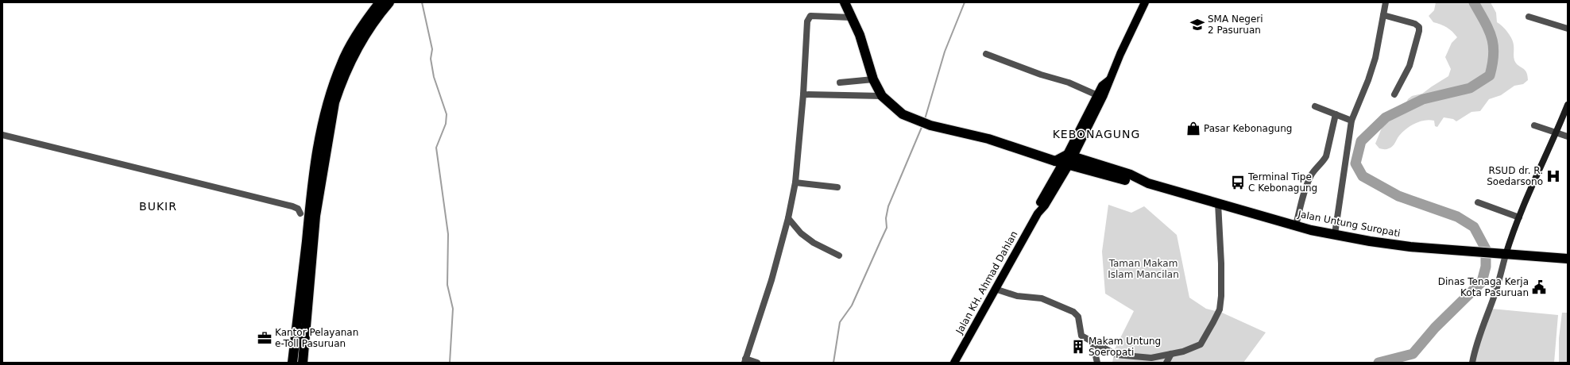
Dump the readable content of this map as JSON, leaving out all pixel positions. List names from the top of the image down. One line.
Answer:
{"streets":{"highway":["Jalan Untung Suropati"],"main road":["Jalan KH. Ahmad Dahlan"]},"crossings":[["Jalan Untung Suropati","Jalan KH. Ahmad Dahlan"]],"districts":["KEBONAGUNG","BUKIR"],"parks":["Taman Makam Islam Mancilan"],"places":{"school or university":["SMA Negeri 2 Pasuruan"],"shop":["Pasar Kebonagung"],"hospital":["RSUD dr. R. Soedarsono"],"bus stop":["Terminal Tipe C Kebonagung"],"public building":["Dinas Tenaga Kerja Kota Pasuruan"],"office":["Kantor Pelayanan e-Toll Pasuruan"],"building":["Makam Untung Soeropati"]}}
